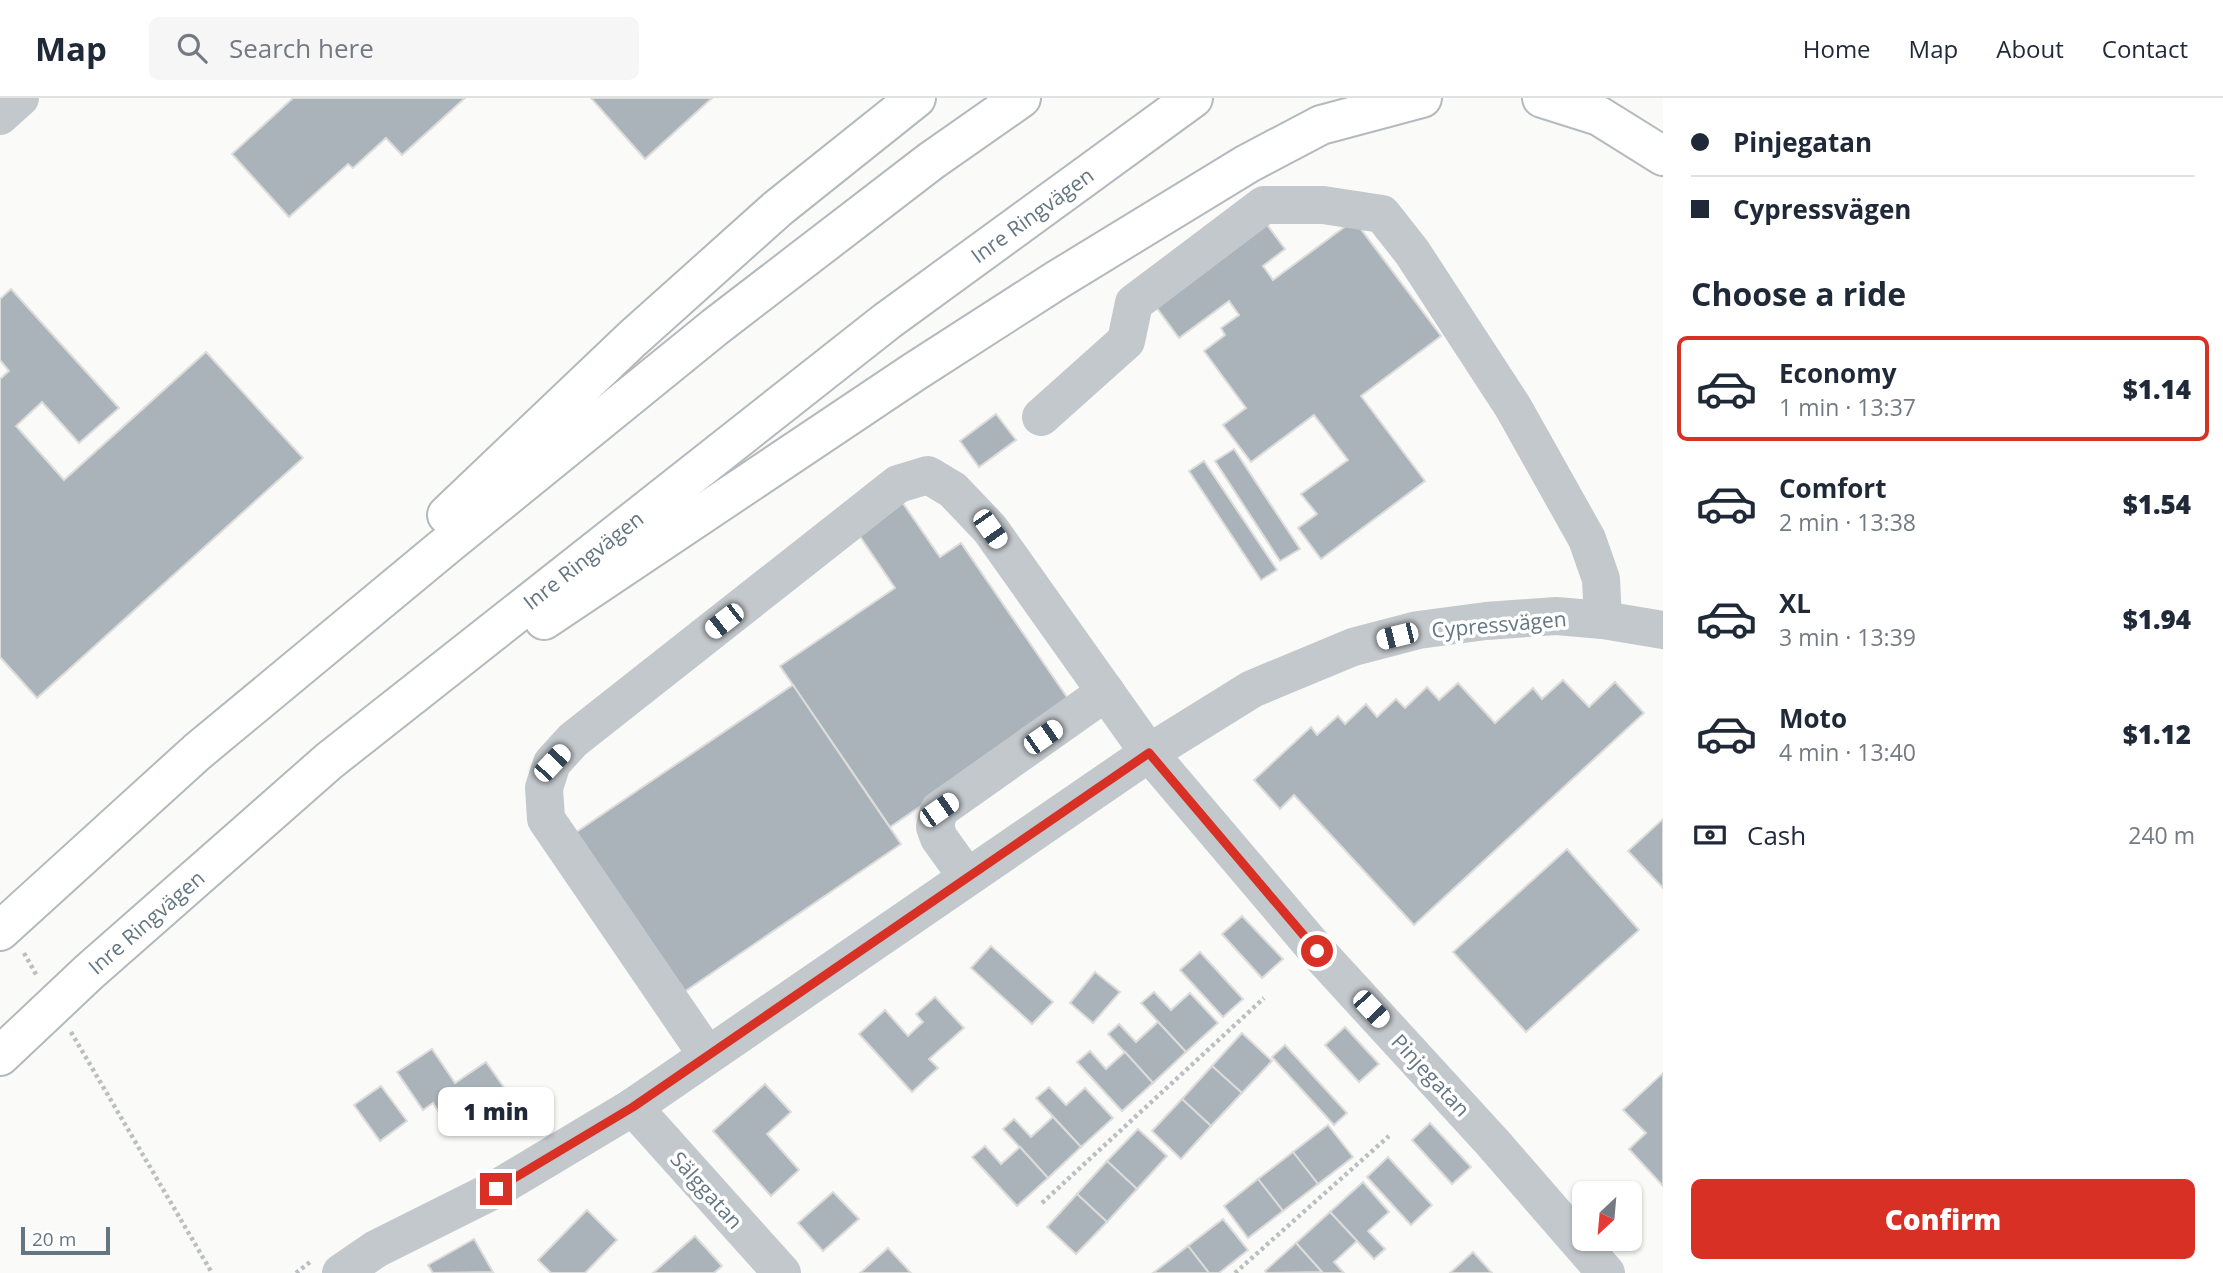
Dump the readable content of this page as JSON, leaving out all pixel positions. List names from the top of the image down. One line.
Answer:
{"streets":{"main road":["Inre Ringvägen"],"street":["Cypressvägen","Pinjegatan","Sälggatan"]},"crossings":[["Cypressvägen","Pinjegatan"],["Cypressvägen","Sälggatan"]],"scale_bar":"20 m","north":"bottom left","page":{"header":"Map","search":"Search here","nav":["Home","Map","About","Contact"],"banner":["Pinjegatan","Cypressvägen"],"heading":"Choose a ride","list":[{"name":"Economy","note":"1 min · 13:37","value":"$1.14"},{"name":"Comfort","note":"2 min · 13:38","value":"$1.54"},{"name":"XL","note":"3 min · 13:39","value":"$1.94"},{"name":"Moto","note":"4 min · 13:40","value":"$1.12"}],"pay":["Cash","240 m"],"bubble":"1 min","buttons":"Confirm","scale":"20 m"}}
